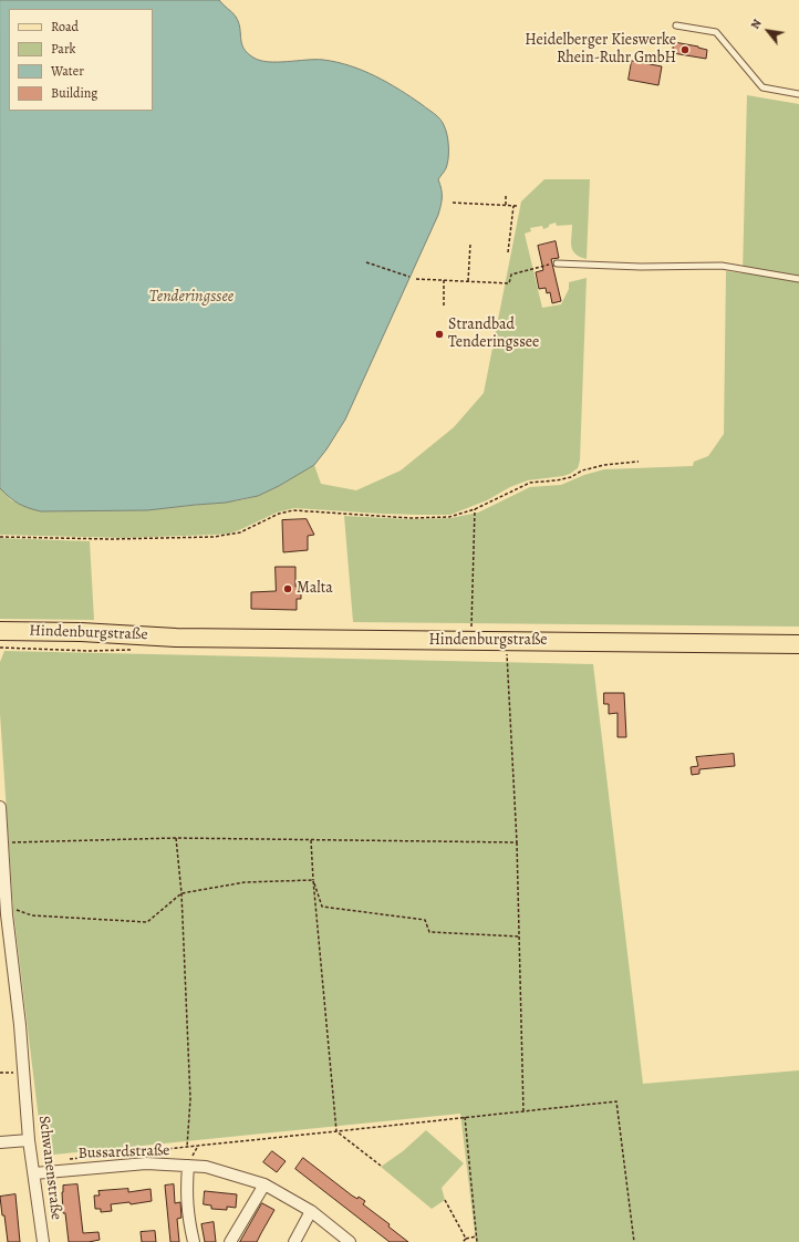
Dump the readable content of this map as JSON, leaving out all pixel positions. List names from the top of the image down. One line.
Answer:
{"streets":{"main road":["Hindenburgstraße"],"street":["Bussardstraße","Schwanenstraße"]},"crossings":[["Bussardstraße","Schwanenstraße"]],"water":["Tenderingssee"],"places":["Heidelberger Kieswerke Rhein-Ruhr GmbH","Strandbad Tenderingssee","Malta"],"legend":["Road","Park","Water","Building"],"north":"top left"}
